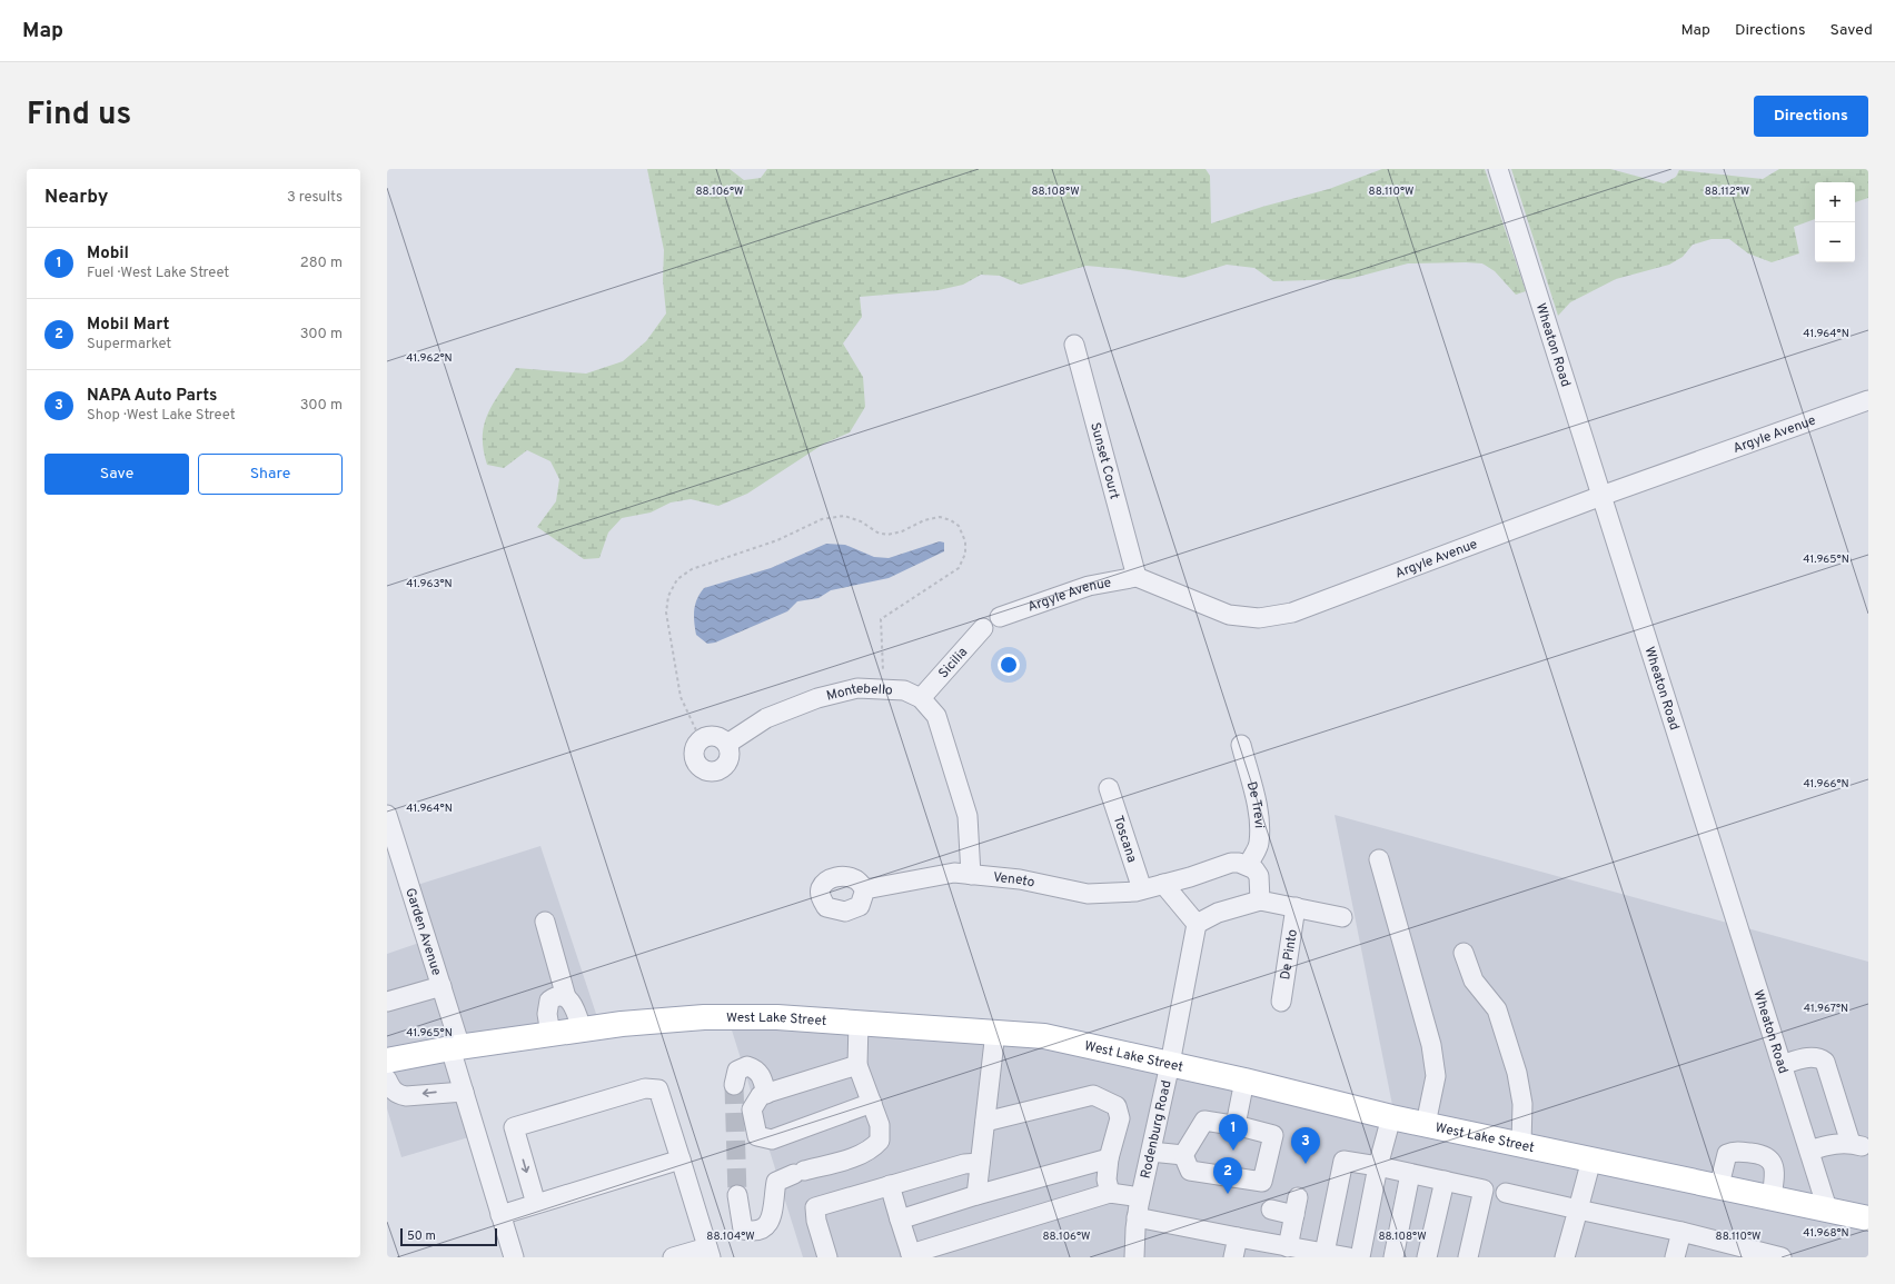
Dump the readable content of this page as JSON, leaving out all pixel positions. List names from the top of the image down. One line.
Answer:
{"streets":{"main road":["West Lake Street"],"street":["Wheaton Road","Argyle Avenue","Sunset Court","Sicilia","Montebello","De Trevi","Toscana","Veneto","Garden Avenue","De Pinto","Rodenburg Road"]},"crossings":[["Wheaton Road","Argyle Avenue"],["Wheaton Road","West Lake Street"],["Argyle Avenue","Sunset Court"],["Sicilia","Montebello"],["Montebello","Veneto"],["De Trevi","Veneto"],["Toscana","Veneto"],["Garden Avenue","West Lake Street"],["West Lake Street","Rodenburg Road"]],"scale_bar":"50 m","page":{"header":"Map","nav":["Map","Directions","Saved"],"title":"Find us","buttons":["Directions",["Save","Share"]],"heading":["Nearby","3 results"],"map_buttons":["+","−"],"list":[{"mark":"1","name":"Mobil","note":"Fuel · West Lake Street","value":"280 m"},{"mark":"2","name":"Mobil Mart","note":"Supermarket","value":"300 m"},{"mark":"3","name":"NAPA Auto Parts","note":"Shop · West Lake Street","value":"300 m"}],"pins":["1","3","2"],"scale":"50 m"},"coordinates":["88.106°W","88.108°W","88.110°W","88.112°W","41.964°N","41.962°N","41.965°N","41.963°N","41.966°N","41.967°N","41.968°N","88.104°W"]}
